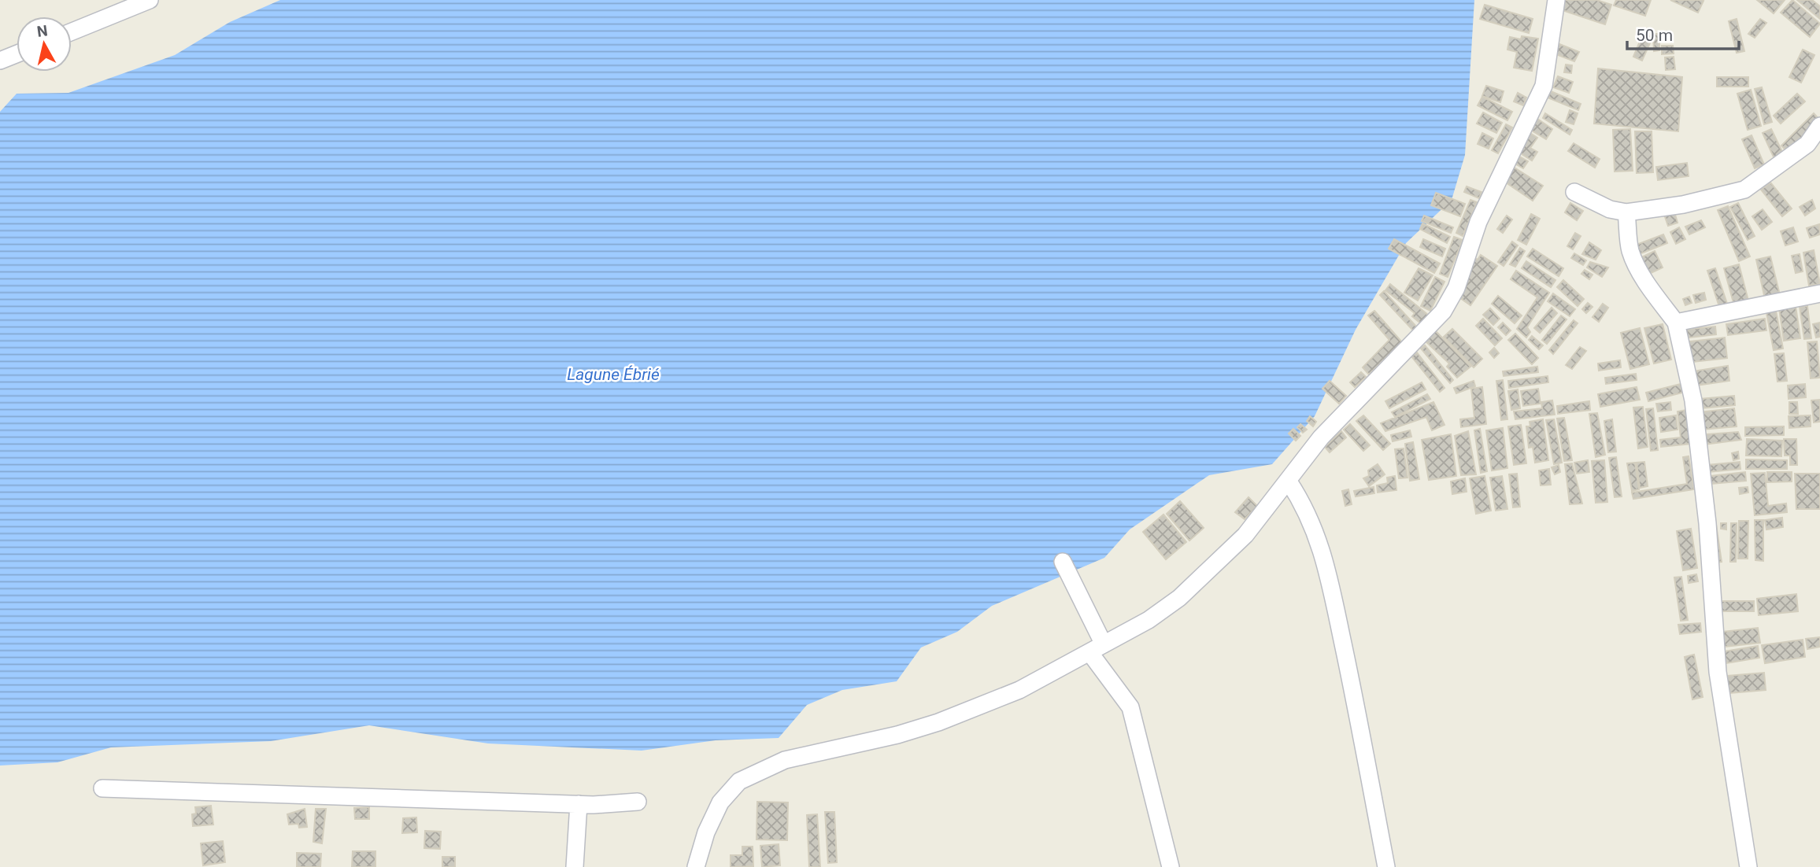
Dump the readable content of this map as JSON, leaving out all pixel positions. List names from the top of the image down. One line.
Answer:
{"water":["Lagune Ébrié"],"scale_bar":"50 m","north":"top"}
